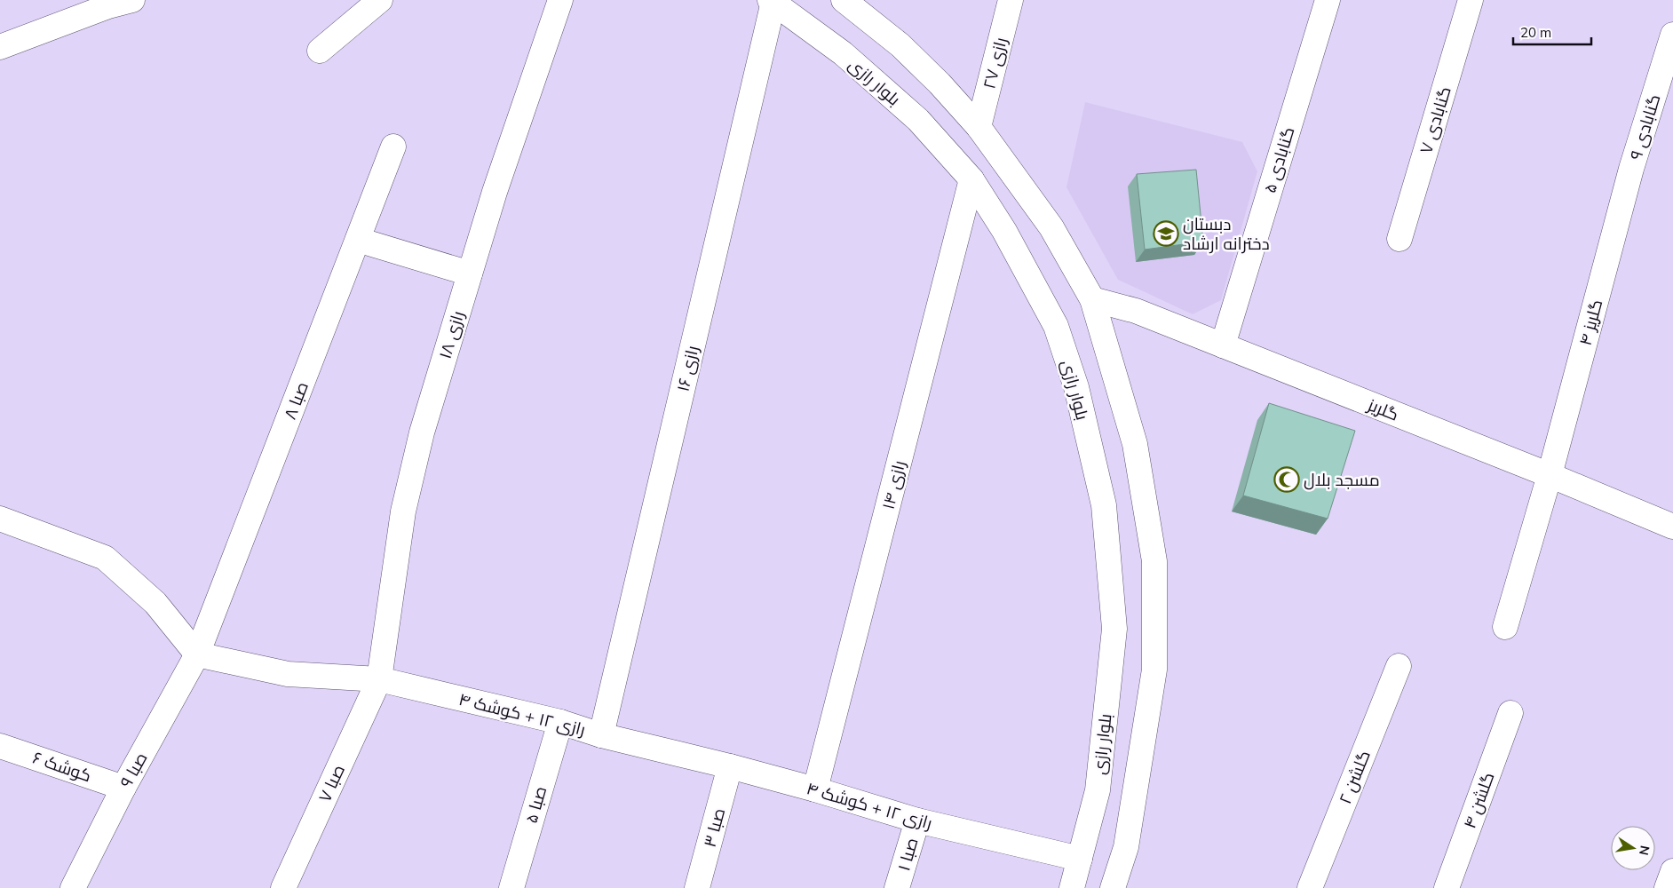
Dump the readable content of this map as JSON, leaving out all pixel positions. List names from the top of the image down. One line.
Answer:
{"streets":{"street":["رازی ۲۷","بلوار رازی","گنابادی ۷","گنابادی ۹","گنابادی ۵","گلریز ۴","رازی ۱۸","رازی ۱۶","صبا ۸","گلریز","رازی ۱۴","رازی ۱۲ + کوشک ۴","کوشک ۶","صبا ۹","گلشن ۲","صبا ۷","گلشن ۴","صبا ۵","صبا ۳","صبا ۱"]},"crossings":[["بلوار رازی","رازی ۱۶"],["بلوار رازی","رازی ۱۴"],["بلوار رازی","رازی ۱۲ + کوشک ۴"],["گنابادی ۹","گلریز ۴"],["گنابادی ۵","گلریز"],["گلریز ۴","گلریز"],["رازی ۱۸","رازی ۱۲ + کوشک ۴"],["رازی ۱۸","صبا ۷"],["رازی ۱۶","رازی ۱۲ + کوشک ۴"],["صبا ۸","رازی ۱۲ + کوشک ۴"],["صبا ۸","صبا ۹"],["رازی ۱۴","رازی ۱۲ + کوشک ۴"],["رازی ۱۲ + کوشک ۴","صبا ۹"],["رازی ۱۲ + کوشک ۴","صبا ۷"],["رازی ۱۲ + کوشک ۴","صبا ۵"],["رازی ۱۲ + کوشک ۴","صبا ۳"],["رازی ۱۲ + کوشک ۴","صبا ۱"],["کوشک ۶","صبا ۹"]],"places":{"school or university":["دبستان دخترانه ارشاد"],"mosque":["مسجد بلال"]},"scale_bar":"20 m","north":"right"}
